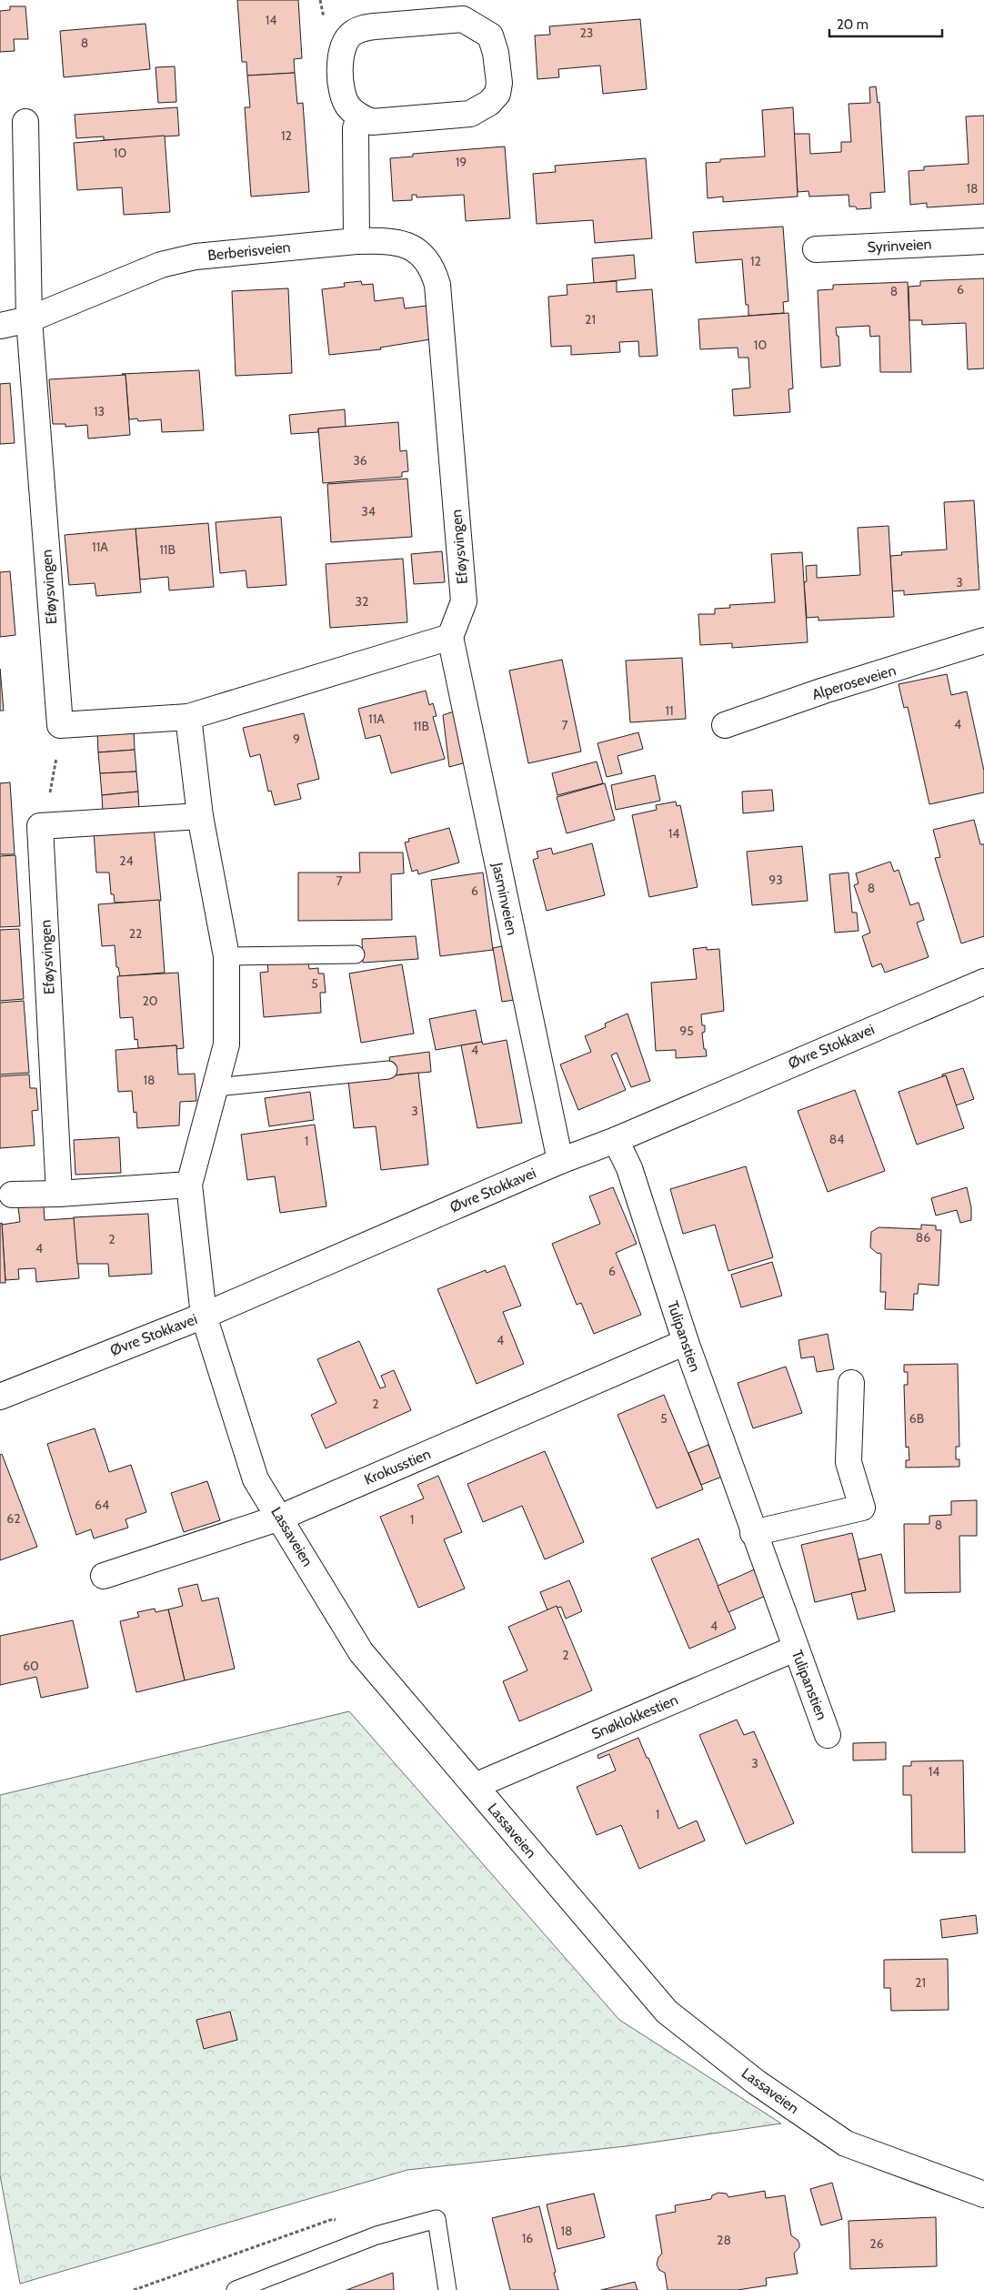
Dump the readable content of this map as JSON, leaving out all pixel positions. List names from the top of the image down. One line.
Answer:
{"streets":{"street":["Syrinveien","Berberisveien","Eføysvingen","Alperoseveien","Jasminveien","Øvre Stokkavei","Tulipanstien","Krokusstien","Lassaveien","Snøklokkestien"]},"crossings":[["Berberisveien","Eføysvingen"],["Eføysvingen","Jasminveien"],["Jasminveien","Øvre Stokkavei"],["Øvre Stokkavei","Tulipanstien"],["Øvre Stokkavei","Lassaveien"],["Tulipanstien","Krokusstien"],["Tulipanstien","Snøklokkestien"],["Krokusstien","Lassaveien"],["Lassaveien","Snøklokkestien"]],"house_numbers":["14","23","8","12","10","19","18","12","6","8","21","10","13","36","34","11A","11B","3","32","11","11A","4","7","11B","9","14","24","93","7","8","6","22","5","20","95","4","18","3","84","1","86","2","4","6","4","2","5","6B","64","62","1","8","4","2","60","3","14","1","21","18","16","28","26"],"scale_bar":"20 m"}
